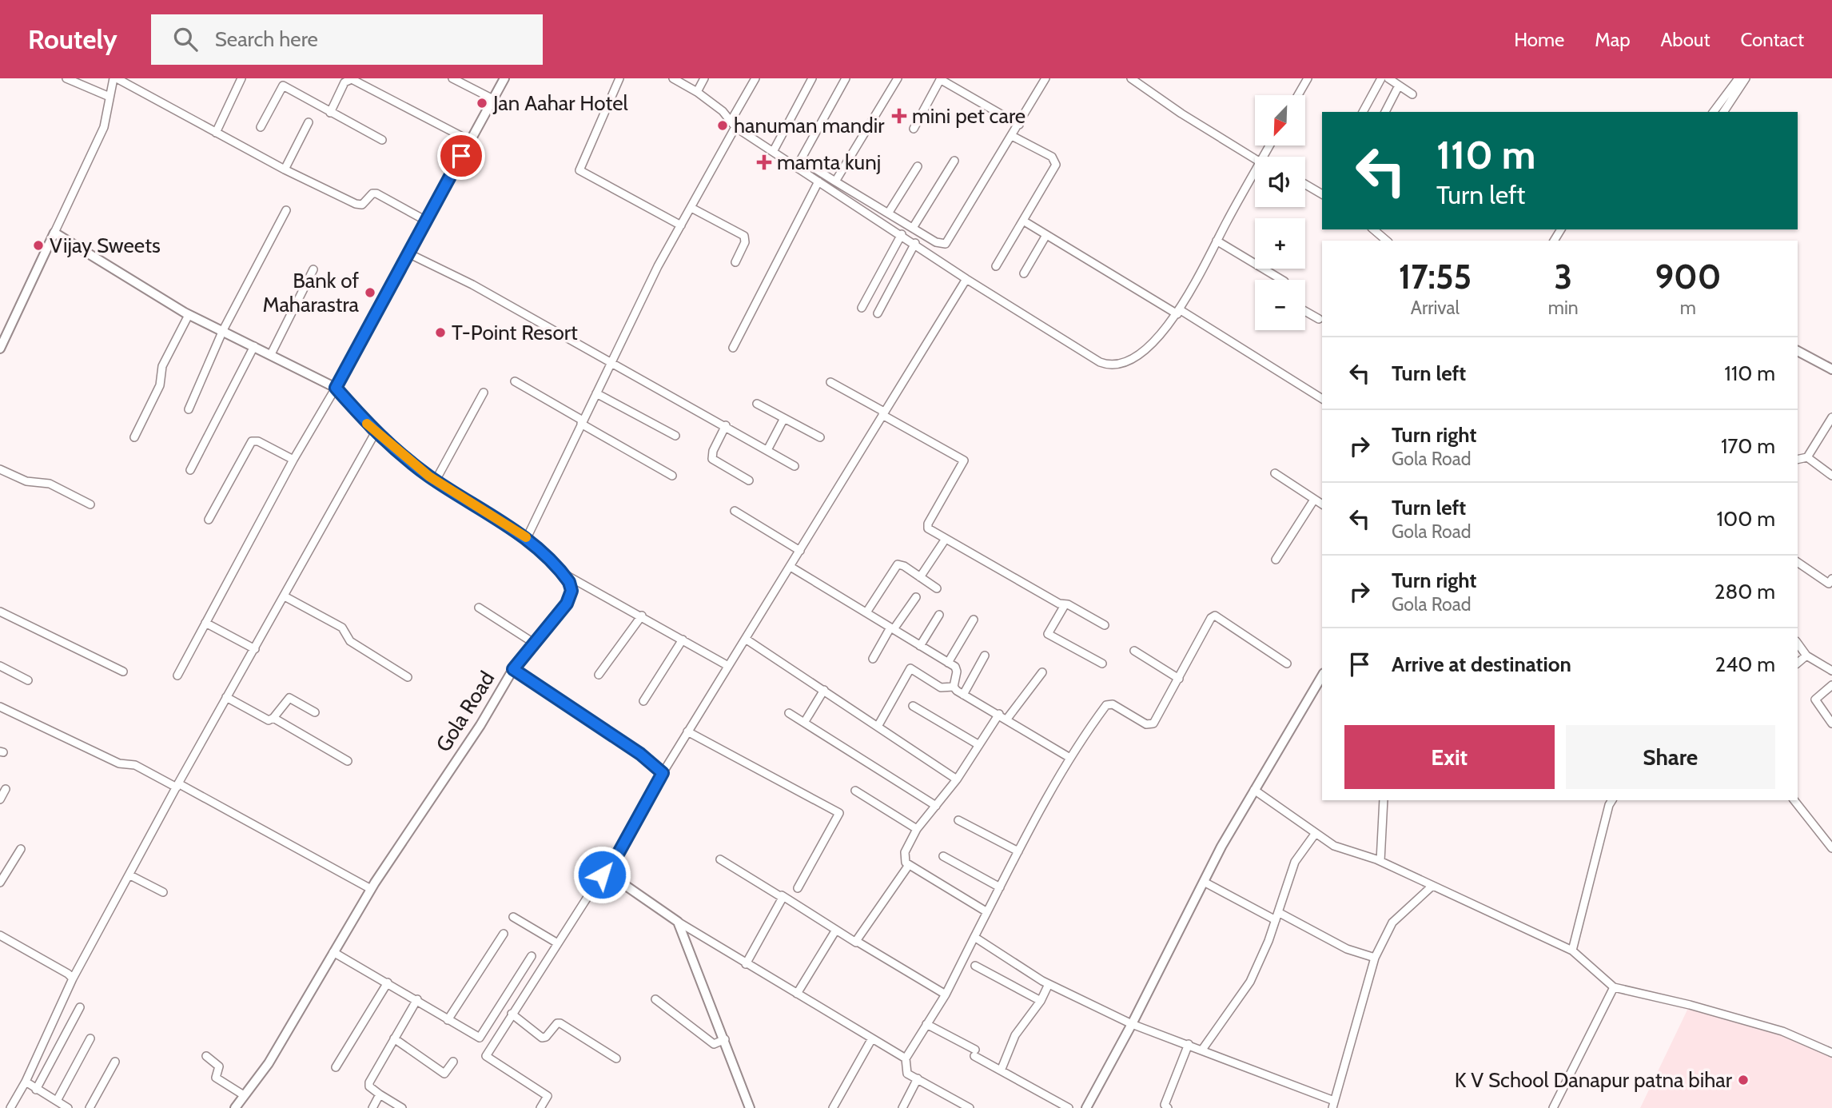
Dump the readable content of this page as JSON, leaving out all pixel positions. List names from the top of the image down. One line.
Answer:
{"streets":{"street":["Gola Road"]},"places":{"other":["Jan Aahar Hotel","hanuman mandir","Vijay Sweets","Bank of Maharastra","T-Point Resort","K V School Danapur patna bihar"],"health":["mini pet care","mamta kunj"]},"north":"bottom left","page":{"header":"Routely","search":"Search here","nav":["Home","Map","About","Contact"],"map_buttons":["+","−"],"turn":["110 m","Turn left"],"eta":["17:55","Arrival","3","min","900","m"],"list":[{"name":"Turn left","value":"110 m"},{"name":"Turn right","note":"Gola Road","value":"170 m"},{"name":"Turn left","note":"Gola Road","value":"100 m"},{"name":"Turn right","note":"Gola Road","value":"280 m"},{"name":"Arrive at destination","value":"240 m"}],"buttons":["Exit","Share"]}}
